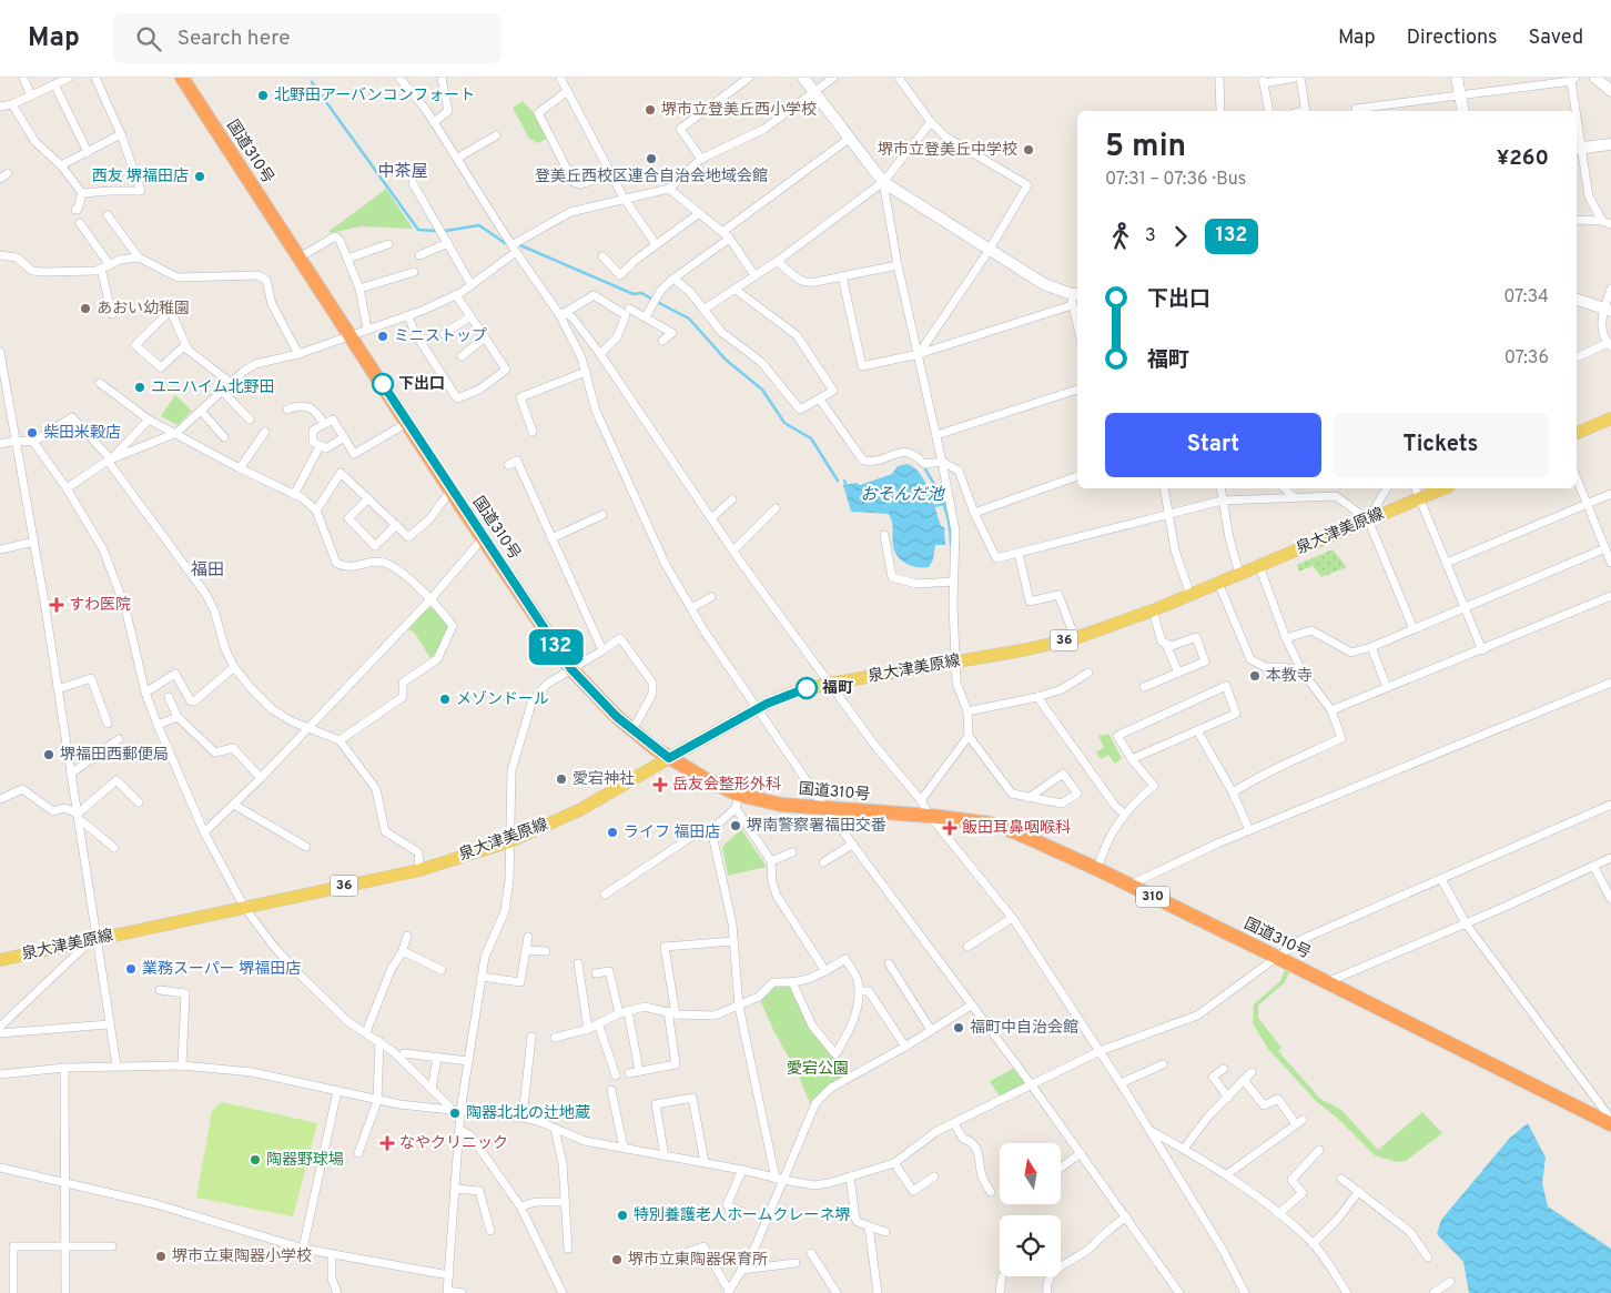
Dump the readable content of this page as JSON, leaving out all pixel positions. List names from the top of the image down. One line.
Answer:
{"streets":{"highway":["国道310号","310"],"main road":["泉大津美原線","36"]},"crossings":[["国道310号","泉大津美原線"]],"districts":["中茶屋","福田"],"water":["おそんだ池"],"parks":["愛宕公園"],"places":{"other":["北野田アーバンコンフォート","堺市立登美丘西小学校","堺市立登美丘中学校","登美丘西校区連合自治会地域会館","西友 堺福田店","あおい幼稚園","ミニストップ","下出口","ユニハイム北野田","柴田米穀店","本教寺","福町","メゾンドール","堺福田西郵便局","愛宕神社","堺南警察署福田交番","ライフ 福田店","業務スーパー 堺福田店","福町中自治会館","陶器北北の辻地蔵","陶器野球場","特別養護老人ホームクレーネ堺","堺市立東陶器小学校","堺市立東陶器保育所"],"health":["すわ医院","岳友会整形外科","飯田耳鼻咽喉科","なやクリニック"]},"lines":["bus line 132"],"north":"top","page":{"header":"Map","search":"Search here","nav":["Map","Directions","Saved"],"on_map":"132","heading":["5 min","07:31 – 07:36 · Bus","¥260"],"legs":["3","132"],"list":[{"name":"下出口","value":"07:34"},{"name":"福町","value":"07:36"}],"buttons":["Start","Tickets"]}}
